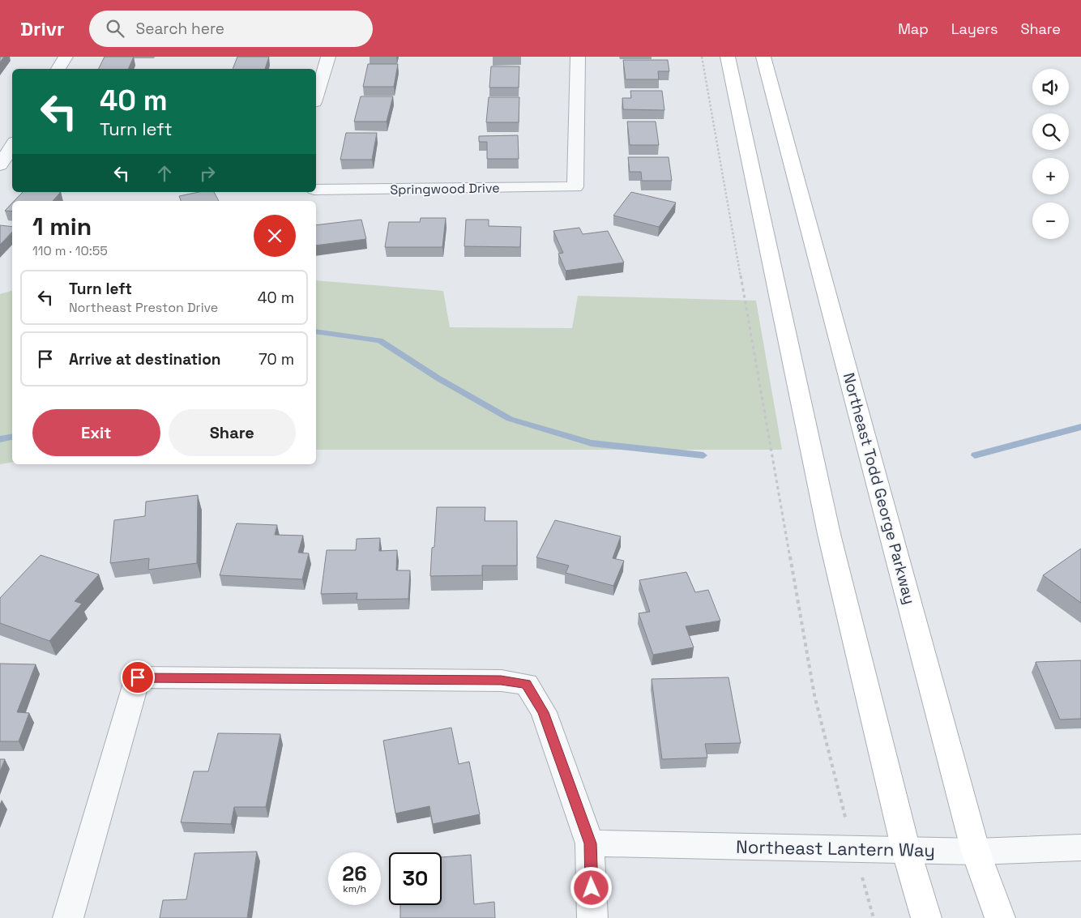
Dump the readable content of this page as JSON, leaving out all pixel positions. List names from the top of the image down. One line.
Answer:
{"streets":{"main road":["Northeast Todd George Parkway"],"street":["Springwood Drive","Northeast Lantern Way"]},"crossings":[["Northeast Todd George Parkway","Northeast Lantern Way"]],"page":{"header":"Drivr","search":"Search here","nav":["Map","Layers","Share"],"map_buttons":["+","−"],"turn":["40 m","Turn left"],"heading":["1 min","110 m · 10:55"],"list":[{"name":"Turn left","note":"Northeast Preston Drive","value":"40 m"},{"name":"Arrive at destination","value":"70 m"}],"buttons":["Exit","Share"],"speed":"26 km/h","limit":"30"}}
